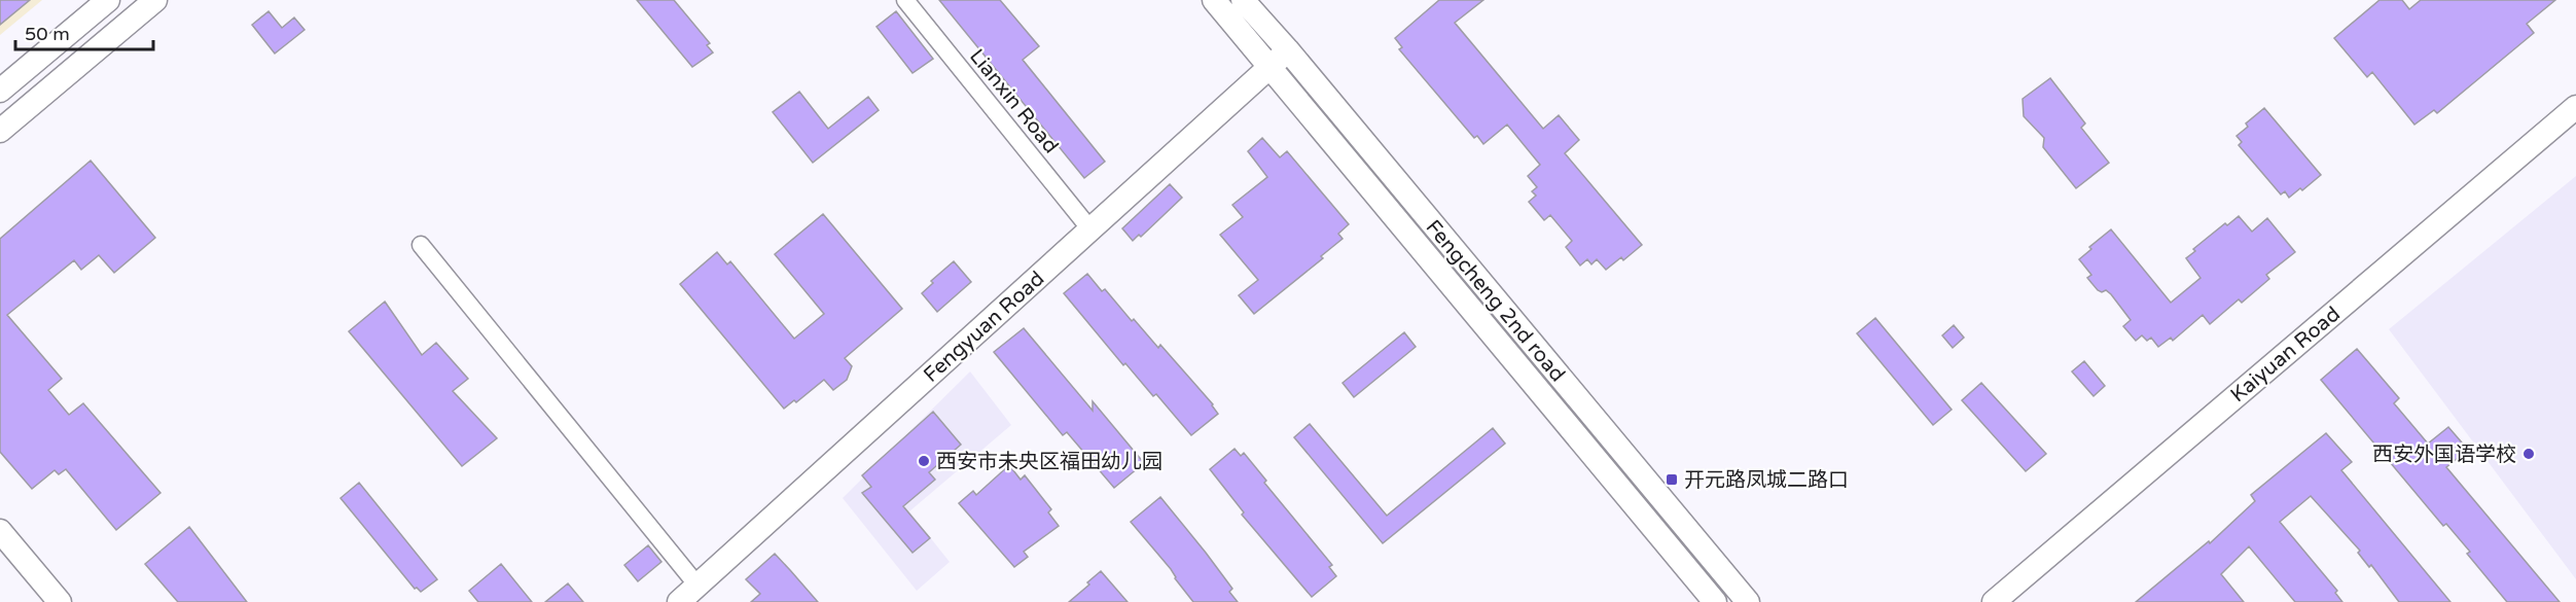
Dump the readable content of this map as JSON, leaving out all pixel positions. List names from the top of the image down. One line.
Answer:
{"streets":{"main road":["Fengcheng 2nd road","Fengyuan Road","Kaiyuan Road"],"street":["Lianxin Road"]},"crossings":[["Lianxin Road","Fengyuan Road"],["Fengcheng 2nd road","Fengyuan Road"]],"places":{"other":["西安外国语学校","西安市未央区福田幼儿园"],"transit":["开元路凤城二路口"]},"scale_bar":"50 m"}
